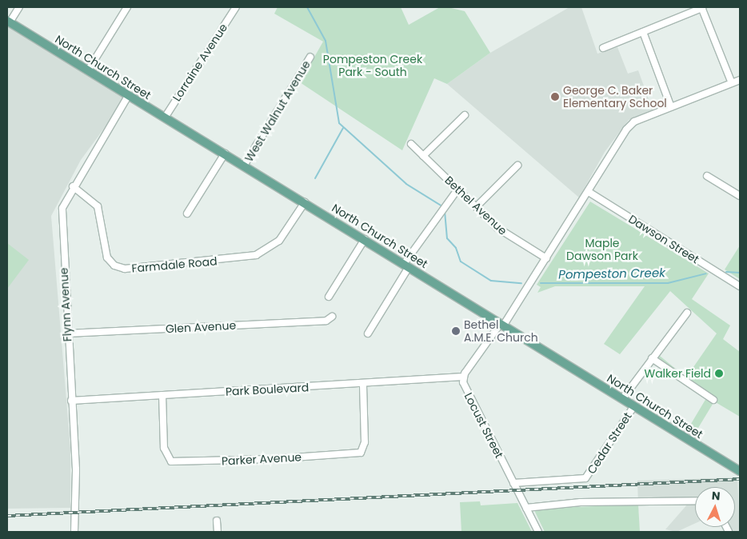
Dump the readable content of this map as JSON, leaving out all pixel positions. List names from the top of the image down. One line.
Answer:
{"streets":{"main road":["North Church Street"],"street":["Lorraine Avenue","West Walnut Avenue","Bethel Avenue","Dawson Street","Farmdale Road","Flynn Avenue","Glen Avenue","Park Boulevard","Locust Street","Cedar Street","Parker Avenue"]},"crossings":[["Lorraine Avenue","North Church Street"],["North Church Street","West Walnut Avenue"],["North Church Street","Farmdale Road"],["North Church Street","Flynn Avenue"],["North Church Street","Cedar Street"],["Farmdale Road","Flynn Avenue"],["Flynn Avenue","Glen Avenue"],["Flynn Avenue","Park Boulevard"],["Park Boulevard","Locust Street"],["Park Boulevard","Parker Avenue"],["Locust Street","Cedar Street"]],"water":["Pompeston Creek"],"parks":["Pompeston Creek Park - South","Maple Dawson Park"],"places":["George C. Baker Elementary School","Bethel A.M.E. Church","Walker Field"],"north":"top"}
